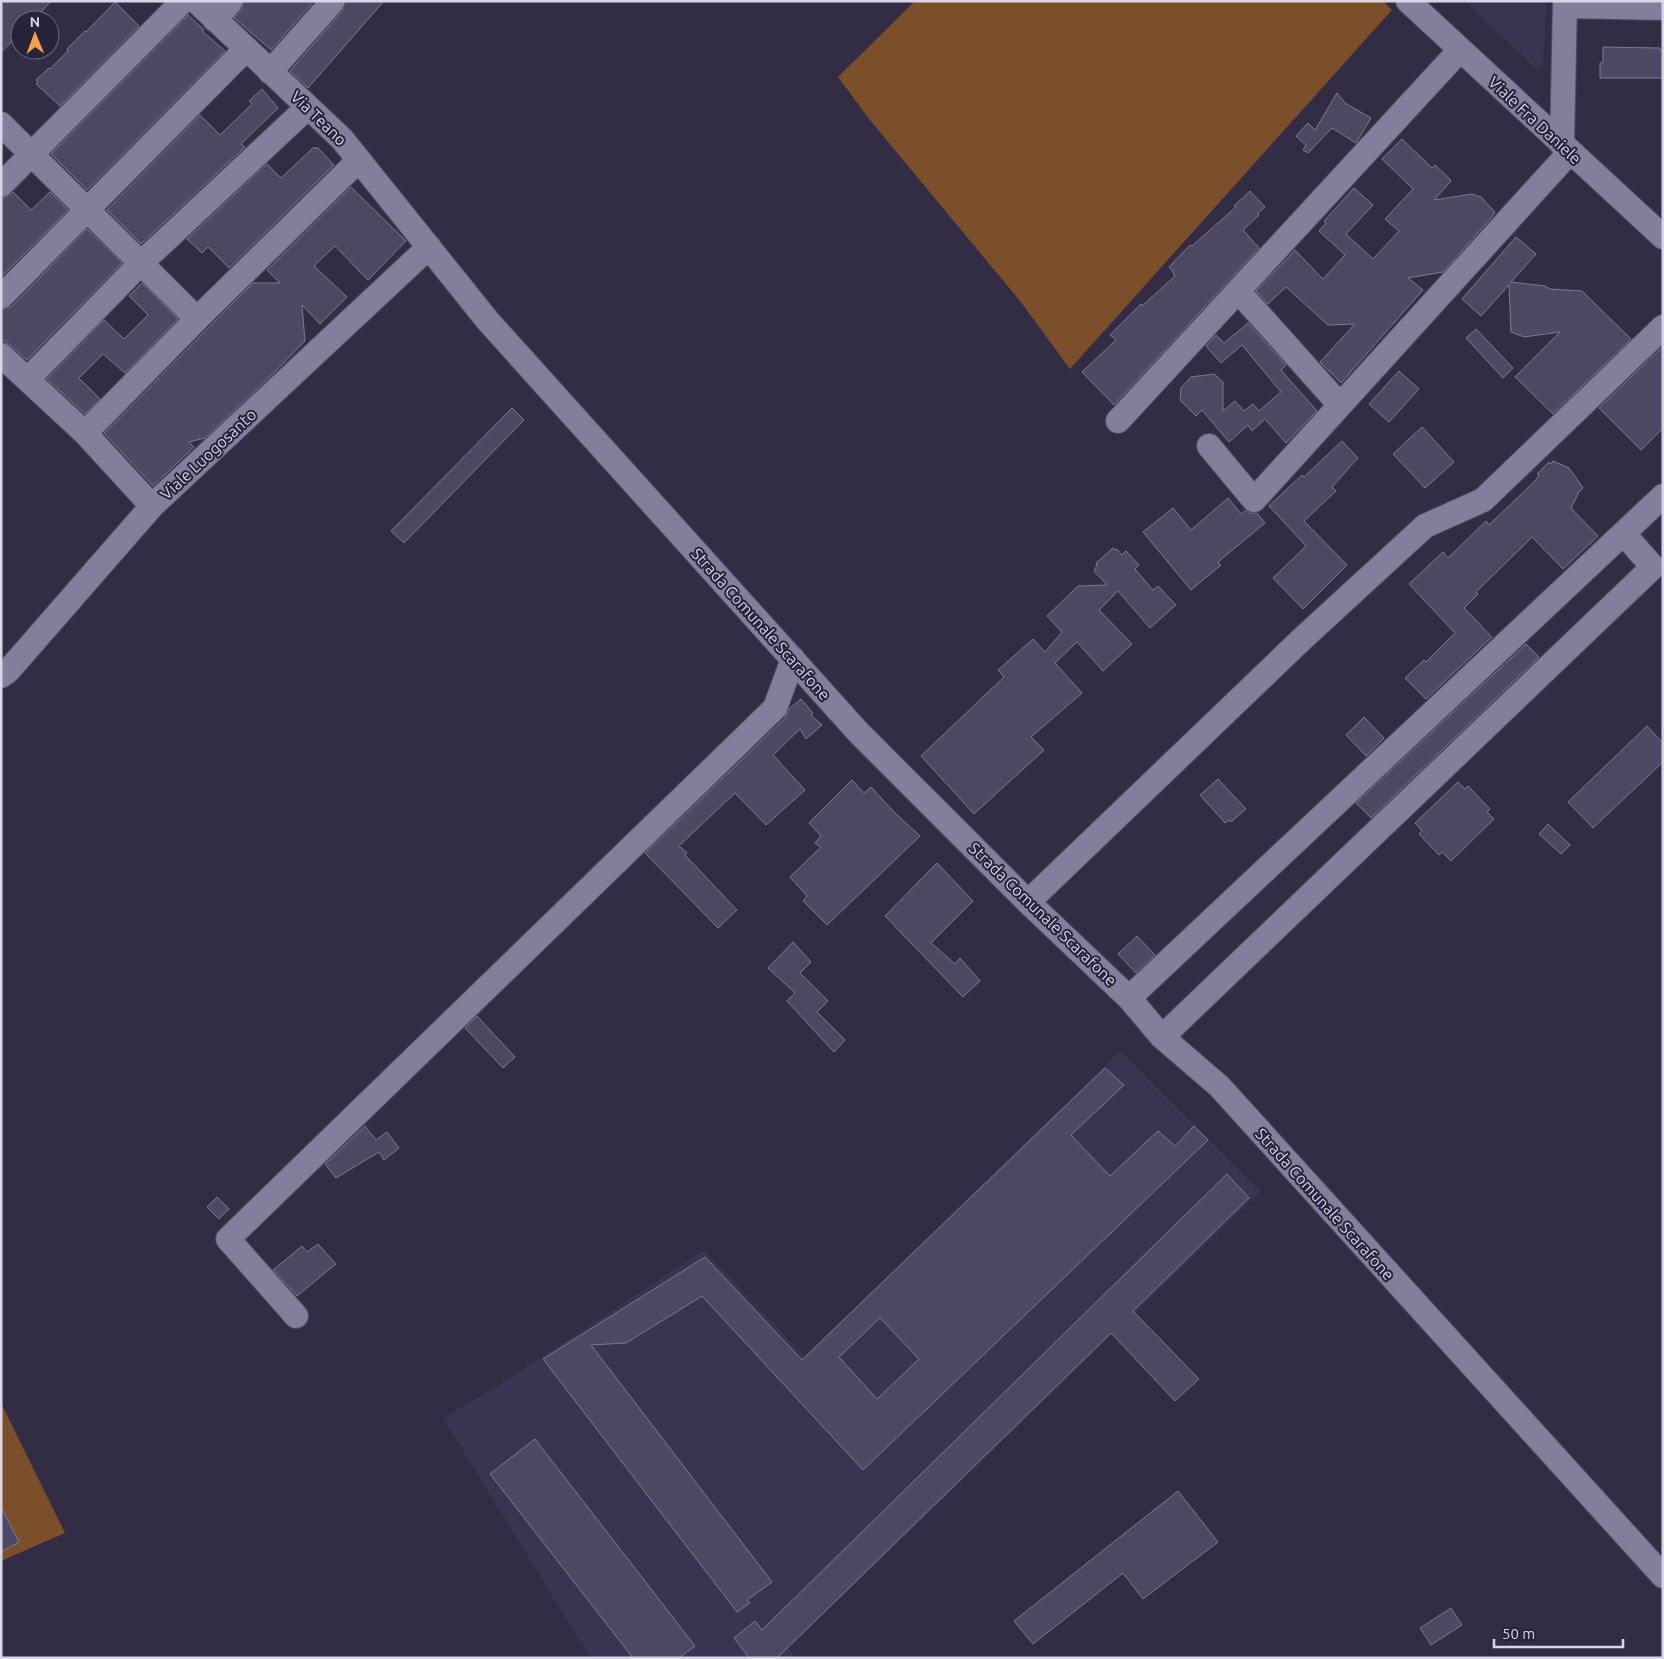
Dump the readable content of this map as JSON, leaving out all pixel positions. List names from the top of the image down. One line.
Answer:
{"streets":{"street":["Via Teano","Viale Fra Daniele","Viale Luogosanto","Strada Comunale Scarafone"]},"crossings":[["Via Teano","Viale Luogosanto"],["Via Teano","Strada Comunale Scarafone"],["Viale Luogosanto","Strada Comunale Scarafone"]],"scale_bar":"50 m","north":"top"}
